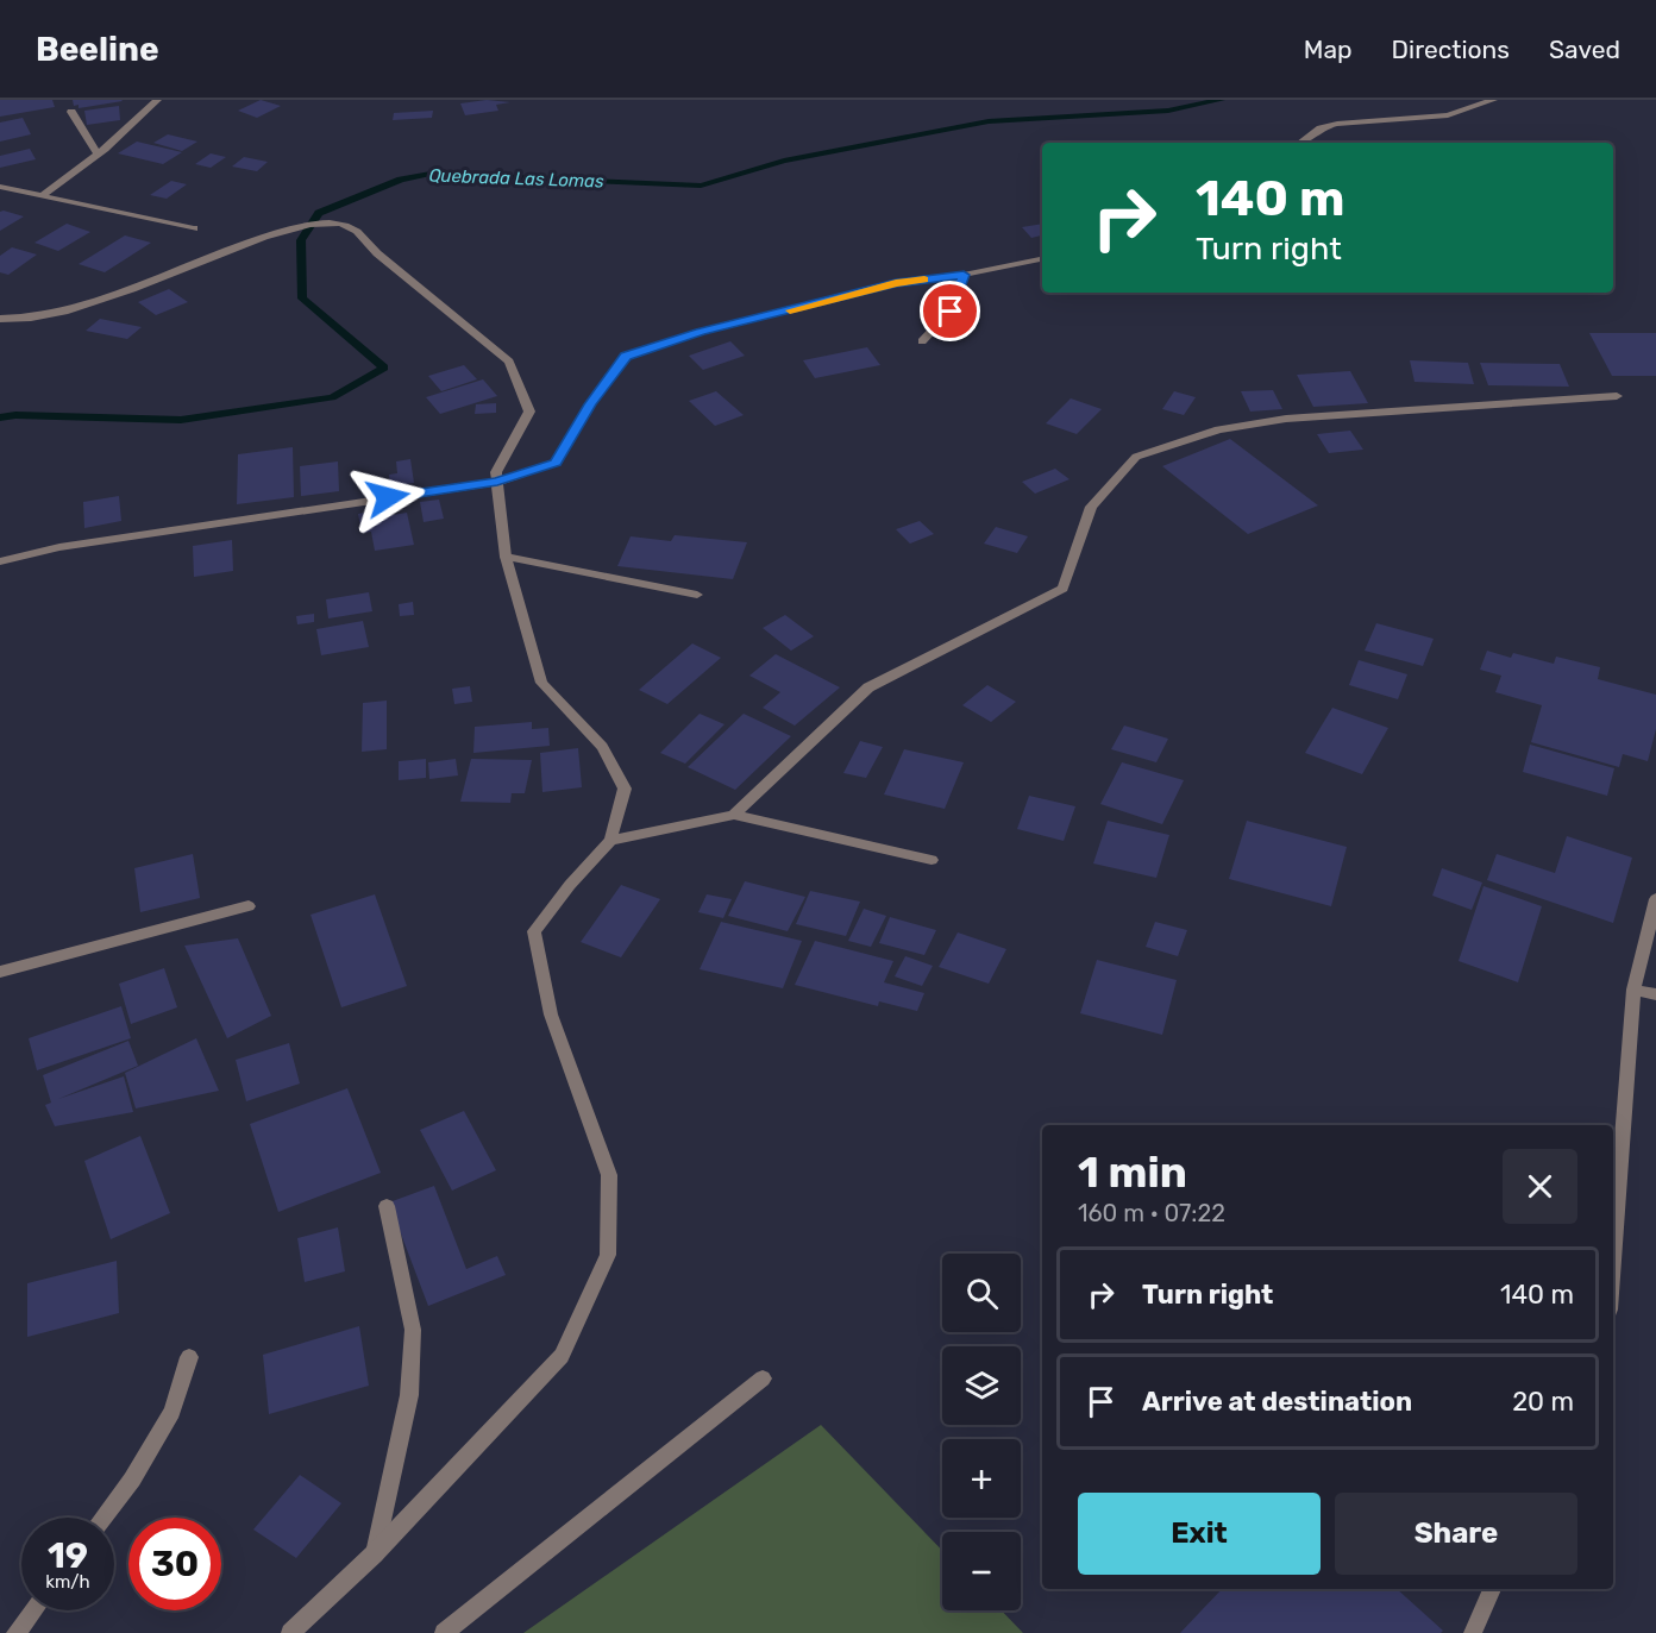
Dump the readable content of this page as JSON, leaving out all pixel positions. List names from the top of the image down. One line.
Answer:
{"water":["Quebrada Las Lomas"],"page":{"header":"Beeline","nav":["Map","Directions","Saved"],"turn":["140 m","Turn right"],"heading":["1 min","160 m · 07:22"],"list":[{"name":"Turn right","value":"140 m"},{"name":"Arrive at destination","value":"20 m"}],"map_buttons":["+","−"],"buttons":["Exit","Share"],"speed":"19 km/h","limit":"30"}}
